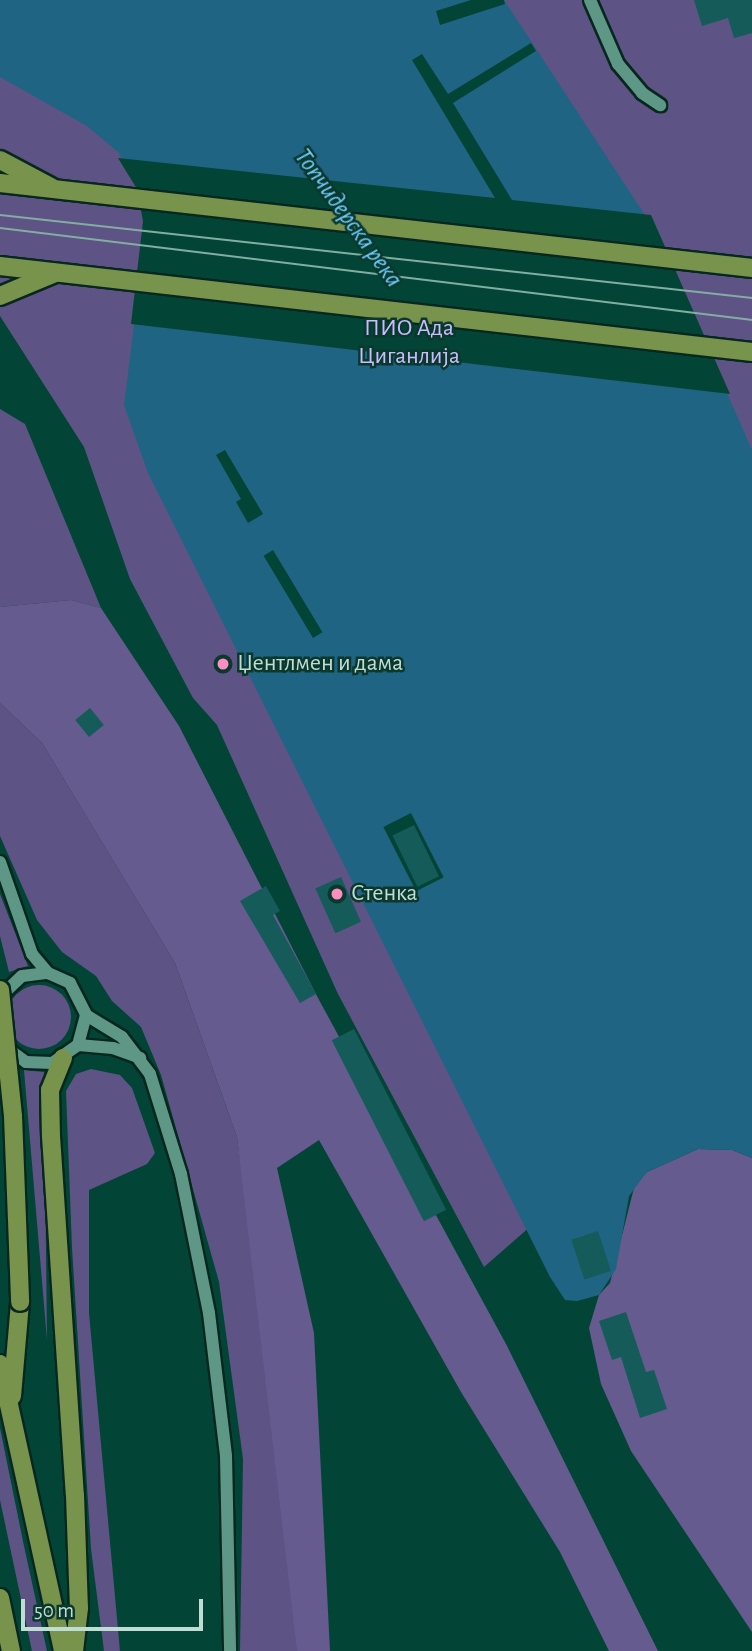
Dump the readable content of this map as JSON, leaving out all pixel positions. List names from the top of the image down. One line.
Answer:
{"water":["Топчидерска река"],"parks":["ПИО Ада Циганлија"],"places":["Џентлмен и дама","Стенка"],"scale_bar":"50 m"}
